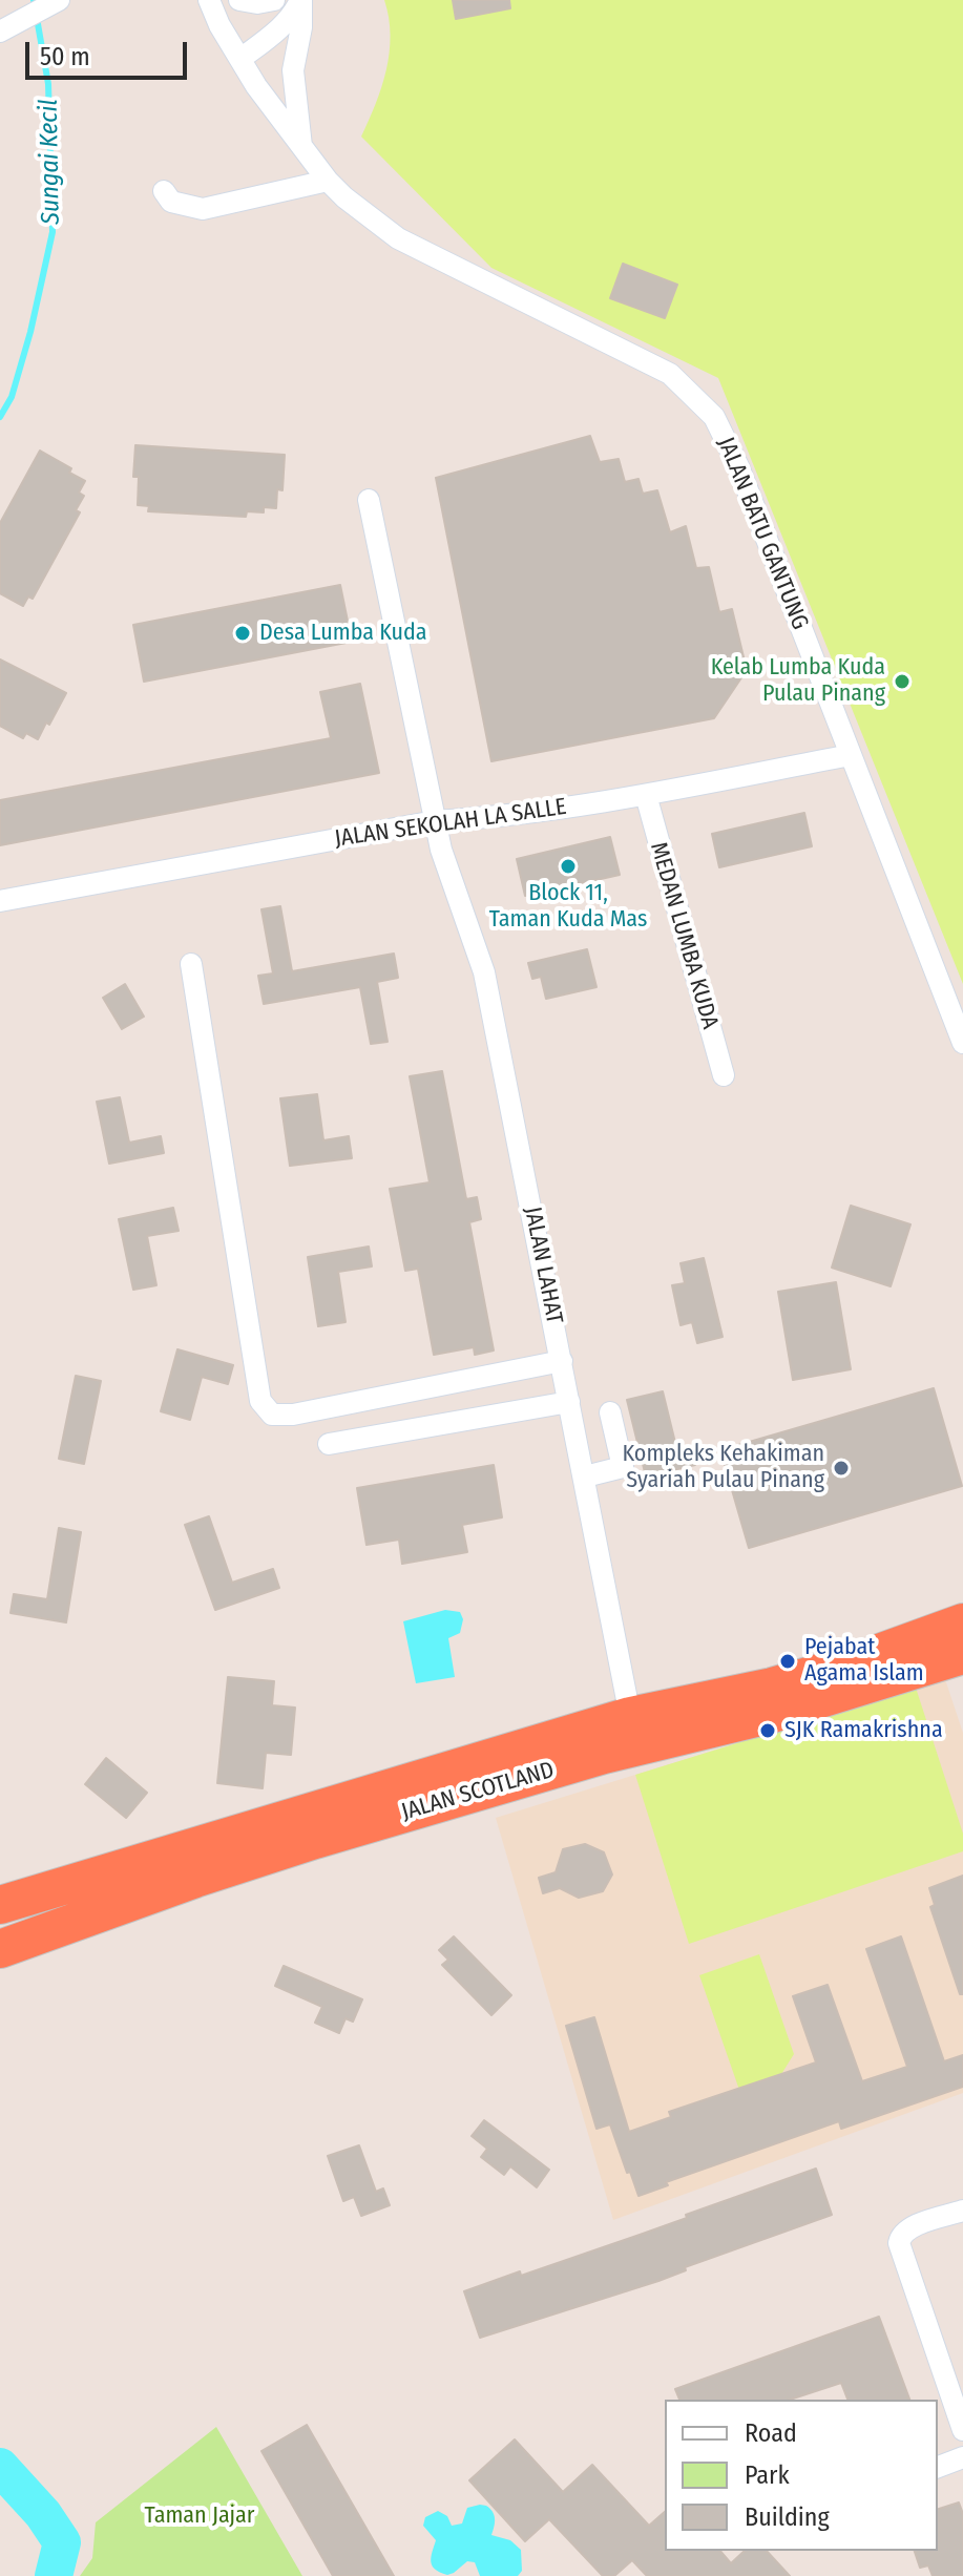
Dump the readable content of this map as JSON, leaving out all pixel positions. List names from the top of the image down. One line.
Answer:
{"streets":{"highway":["JALAN SCOTLAND"],"street":["JALAN BATU GANTUNG","JALAN SEKOLAH LA SALLE","MEDAN LUMBA KUDA","JALAN LAHAT"]},"crossings":[["JALAN BATU GANTUNG","JALAN SEKOLAH LA SALLE"],["JALAN SEKOLAH LA SALLE","MEDAN LUMBA KUDA"],["JALAN SEKOLAH LA SALLE","JALAN LAHAT"],["JALAN LAHAT","JALAN SCOTLAND"]],"water":["Sungai Kecil"],"parks":["Taman Jajar"],"places":["Desa Lumba Kuda","Kelab Lumba Kuda Pulau Pinang","Block 11, Taman Kuda Mas","Kompleks Kehakiman Syariah Pulau Pinang","Pejabat Agama Islam","SJK Ramakrishna"],"legend":["Road","Park","Building"],"scale_bar":"50 m"}
